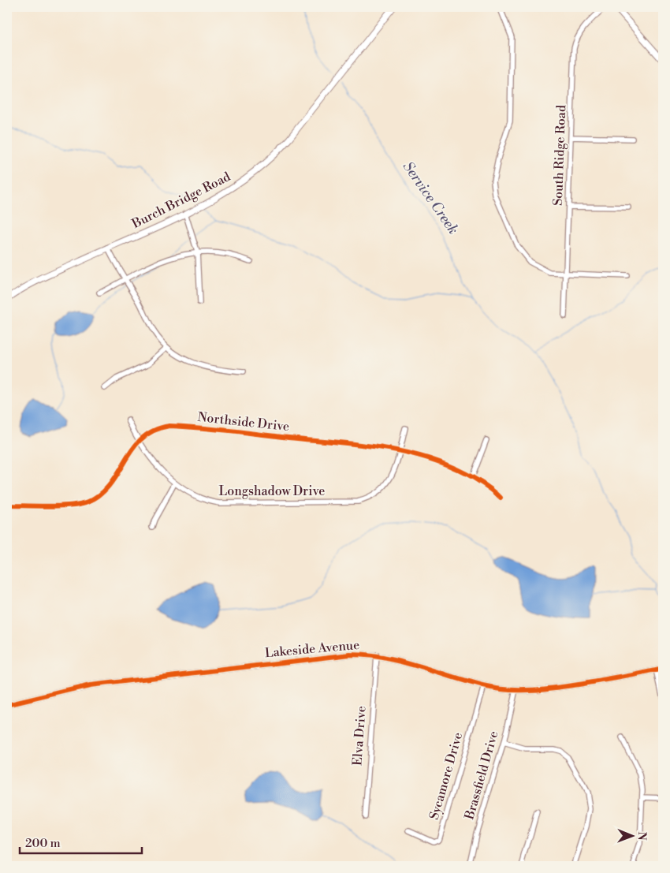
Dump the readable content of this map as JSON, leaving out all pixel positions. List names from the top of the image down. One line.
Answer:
{"streets":{"street":["South Ridge Road","Burch Bridge Road","Northside Drive","Longshadow Drive","Lakeside Avenue","Elva Drive","Brassfield Drive","Sycamore Drive"]},"crossings":[["Northside Drive","Longshadow Drive"],["Lakeside Avenue","Elva Drive"],["Lakeside Avenue","Brassfield Drive"],["Lakeside Avenue","Sycamore Drive"]],"water":["Service Creek"],"scale_bar":"200 m","north":"right"}
